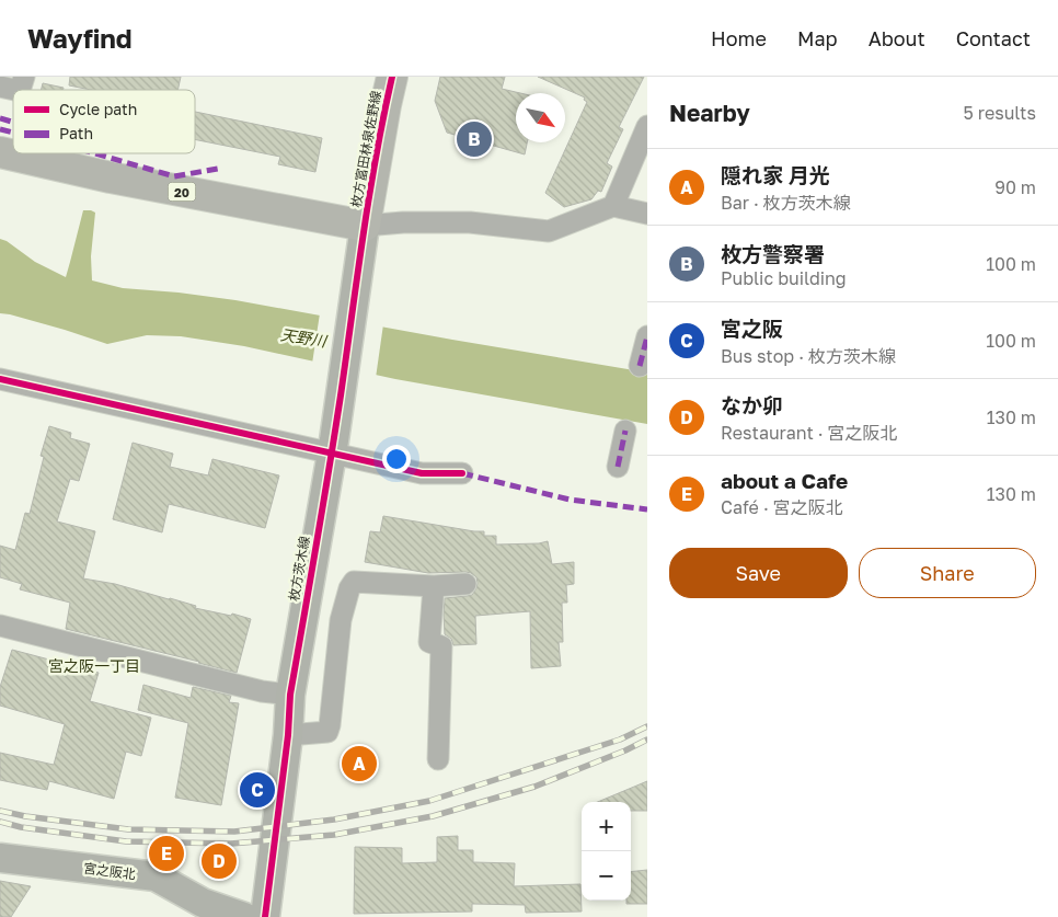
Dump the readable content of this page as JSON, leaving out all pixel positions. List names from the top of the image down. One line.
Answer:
{"streets":{"main road":["枚方富田林泉佐野線","20","枚方茨木線","宮之阪北"]},"crossings":[["枚方富田林泉佐野線","枚方茨木線"]],"districts":["宮之阪一丁目"],"water":["天野川"],"legend":["Cycle path","Path"],"north":"bottom right","page":{"header":"Wayfind","nav":["Home","Map","About","Contact"],"heading":["Nearby","5 results"],"pins":["B","A","C","E","D"],"list":[{"mark":"A","name":"隠れ家 月光","note":"Bar · 枚方茨木線","value":"90 m"},{"mark":"B","name":"枚方警察署","note":"Public building","value":"100 m"},{"mark":"C","name":"宮之阪","note":"Bus stop · 枚方茨木線","value":"100 m"},{"mark":"D","name":"なか卯","note":"Restaurant · 宮之阪北","value":"130 m"},{"mark":"E","name":"about a Cafe","note":"Café · 宮之阪北","value":"130 m"}],"buttons":["Save","Share"],"map_buttons":["+","−"]}}
